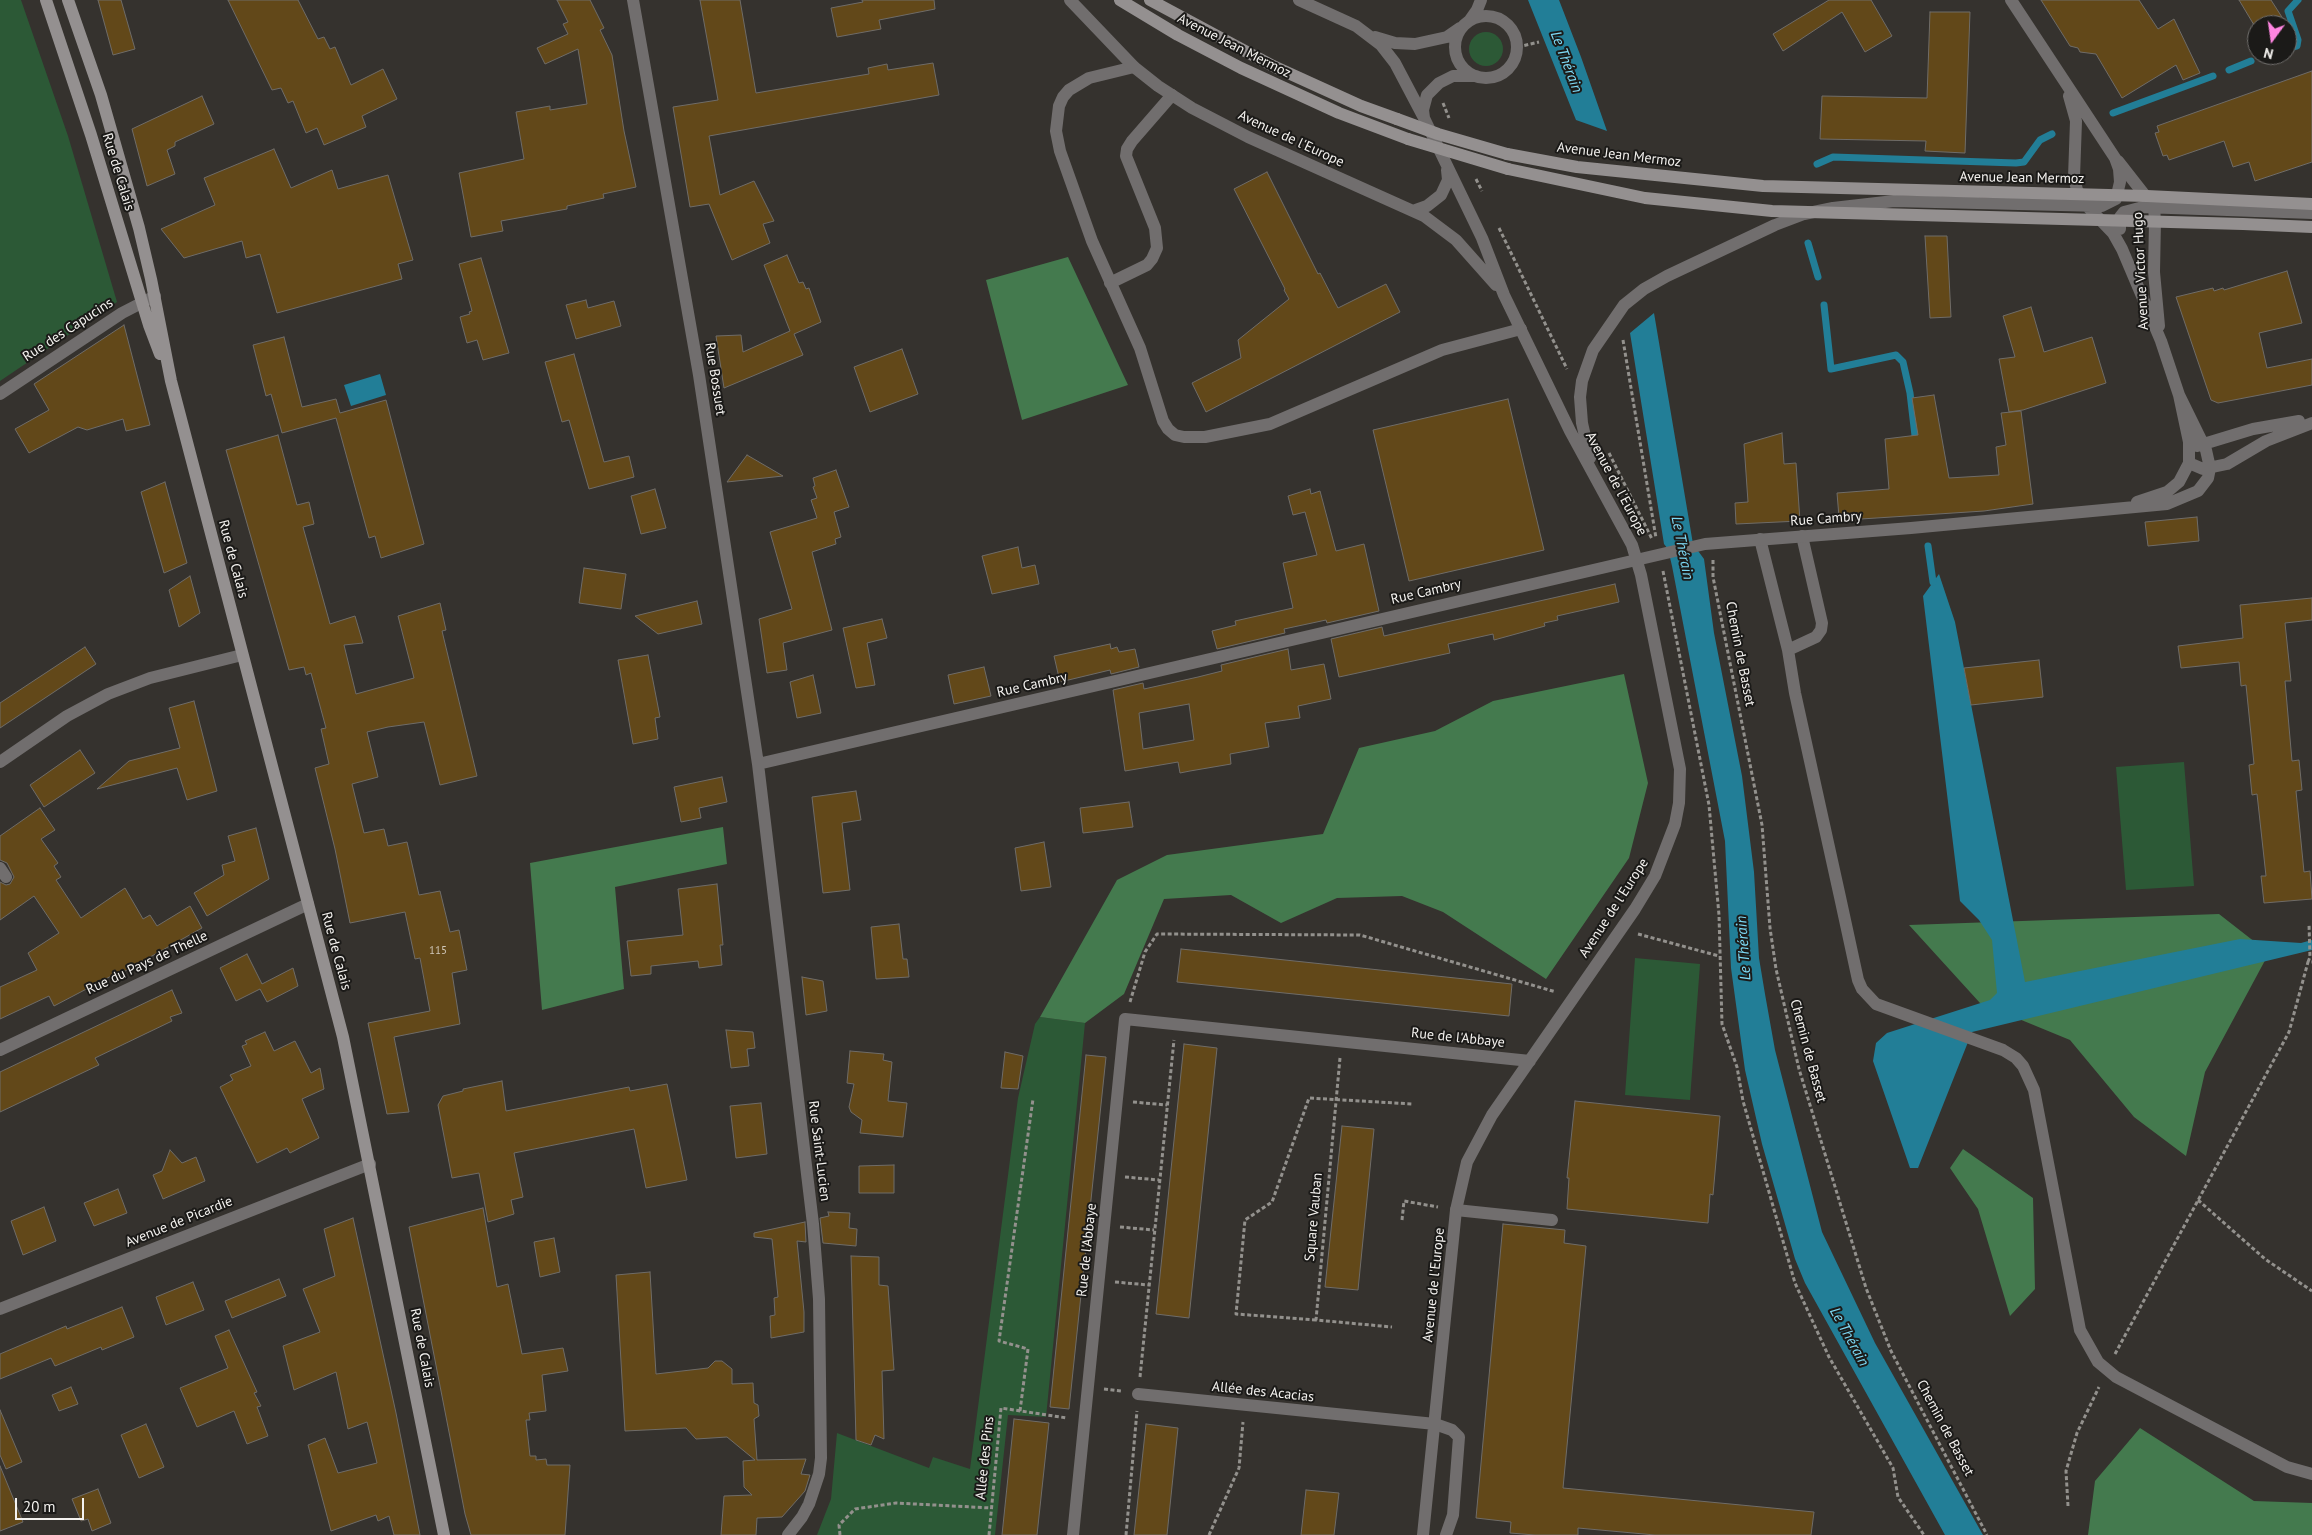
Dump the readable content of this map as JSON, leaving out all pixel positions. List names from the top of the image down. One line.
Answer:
{"streets":{"main road":["Avenue Jean Mermoz","Rue de Calais"],"street":["Avenue de l'Europe","Avenue Victor Hugo","Rue des Capucins","Rue Bossuet","Rue Cambry","Rue du Pays de Thelle","Rue de l'Abbaye","Rue Saint-Lucien","Avenue de Picardie","Allée des Acacias"],"path":["Chemin de Basset","Square Vauban","Allée des Pins"]},"crossings":[["Avenue Jean Mermoz","Avenue Victor Hugo"],["Avenue de l'Europe","Rue Cambry"],["Avenue de l'Europe","Rue de l'Abbaye"],["Avenue de l'Europe","Allée des Acacias"],["Rue de Calais","Rue des Capucins"],["Rue de Calais","Rue du Pays de Thelle"],["Rue de Calais","Avenue de Picardie"],["Avenue Victor Hugo","Rue Cambry"],["Rue Bossuet","Rue Cambry"],["Rue Bossuet","Rue Saint-Lucien"],["Rue Cambry","Chemin de Basset"],["Rue Cambry","Rue Saint-Lucien"],["Rue de l'Abbaye","Square Vauban"],["Rue de l'Abbaye","Allée des Pins"]],"water":["Le Thérain"],"house_numbers":["115"],"scale_bar":"20 m","north":"bottom"}
